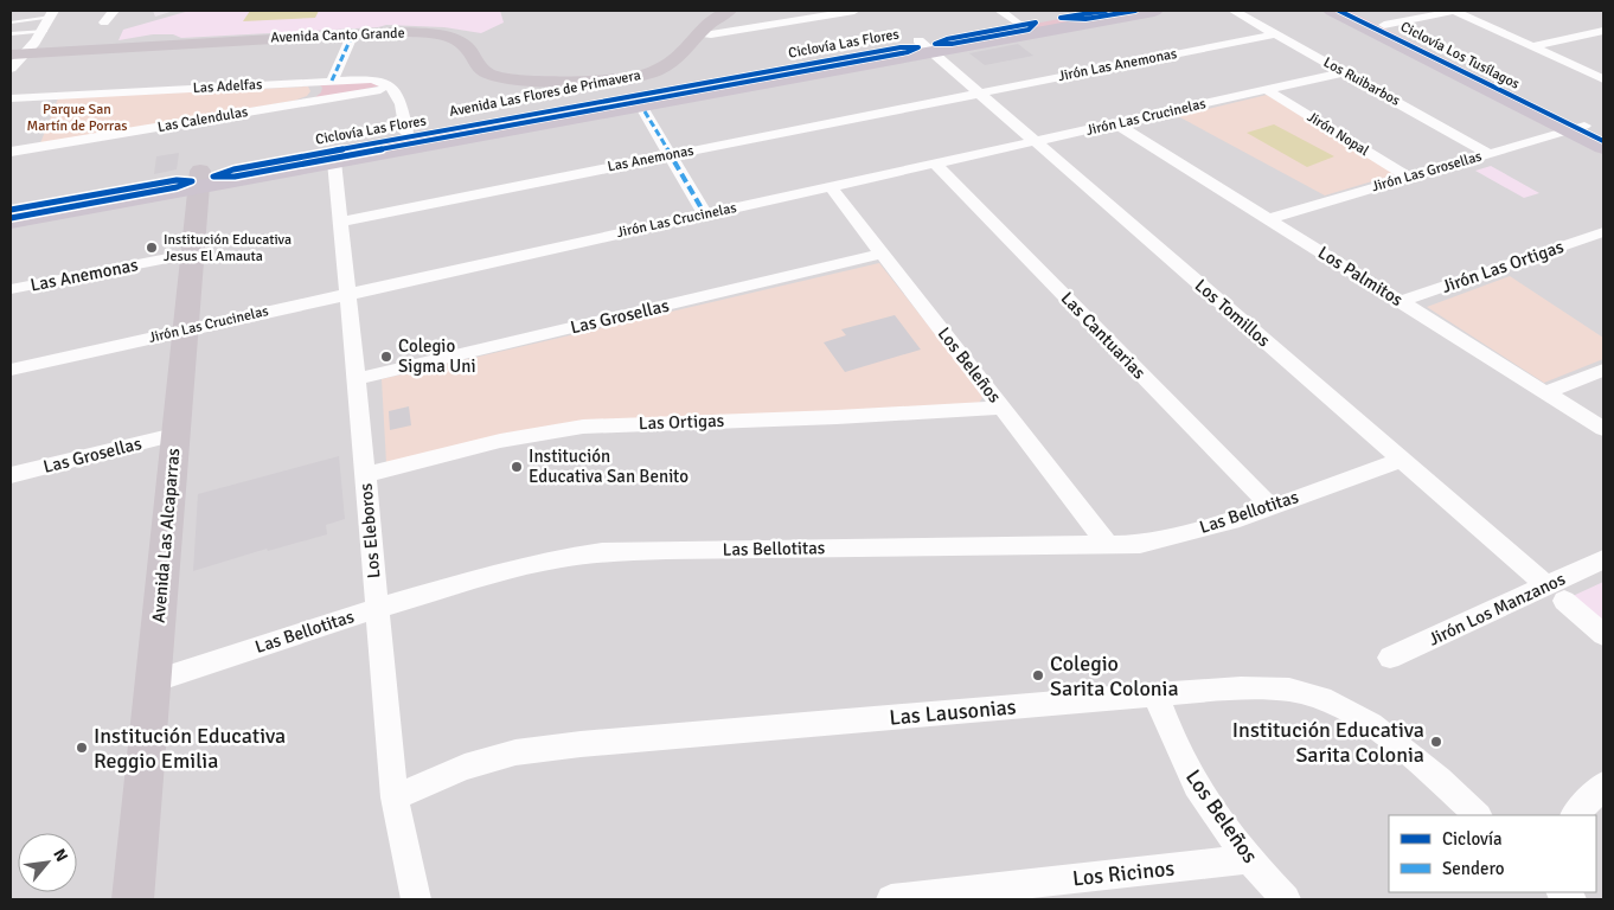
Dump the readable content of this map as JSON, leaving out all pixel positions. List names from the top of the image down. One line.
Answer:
{"streets":{"main road":["Avenida Las Flores de Primavera"],"street":["Avenida Canto Grande","Jirón Las Anemonas","Los Ruibarbos","Las Adelfas","Jirón Las Crucinelas","Las Calendulas","Jirón Nopal","Las Anemonas","Jirón Las Grosellas","Jirón Las Ortigas","Los Palmitos","Los Tomillos","Las Grosellas","Las Cantuarias","Los Beleños","Las Ortigas","Las Bellotitas","Los Eleboros","Avenida Las Alcaparras","Jirón Los Manzanos","Las Lausonias","Los Ricinos"],"cycle path":["Ciclovía Las Flores","Ciclovía Los Tusílagos"]},"crossings":[["Jirón Las Anemonas","Los Ruibarbos"],["Jirón Las Anemonas","Las Anemonas"],["Jirón Las Anemonas","Los Tomillos"],["Los Ruibarbos","Jirón Las Crucinelas"],["Los Ruibarbos","Jirón Las Grosellas"],["Las Adelfas","Las Calendulas"],["Avenida Las Flores de Primavera","Los Tomillos"],["Avenida Las Flores de Primavera","Los Eleboros"],["Avenida Las Flores de Primavera","Avenida Las Alcaparras"],["Jirón Las Crucinelas","Jirón Nopal"],["Jirón Las Crucinelas","Los Palmitos"],["Jirón Las Crucinelas","Los Tomillos"],["Jirón Las Crucinelas","Las Cantuarias"],["Jirón Las Crucinelas","Los Beleños"],["Jirón Las Crucinelas","Los Eleboros"],["Jirón Las Crucinelas","Avenida Las Alcaparras"],["Jirón Nopal","Jirón Las Grosellas"],["Las Anemonas","Los Tomillos"],["Las Anemonas","Los Eleboros"],["Las Anemonas","Avenida Las Alcaparras"],["Jirón Las Grosellas","Los Palmitos"],["Jirón Las Ortigas","Los Palmitos"],["Los Tomillos","Las Bellotitas"],["Los Tomillos","Jirón Los Manzanos"],["Las Grosellas","Los Beleños"],["Las Grosellas","Los Eleboros"],["Las Grosellas","Avenida Las Alcaparras"],["Las Cantuarias","Las Bellotitas"],["Los Beleños","Las Ortigas"],["Los Beleños","Las Bellotitas"],["Los Beleños","Las Lausonias"],["Los Beleños","Los Ricinos"],["Las Ortigas","Los Eleboros"],["Las Bellotitas","Los Eleboros"],["Las Bellotitas","Avenida Las Alcaparras"],["Los Eleboros","Las Lausonias"]],"parks":["Parque San Martín de Porras"],"places":["Institución Educativa Jesus El Amauta","Colegio Sigma Uni","Institución Educativa San Benito","Colegio Sarita Colonia","Institución Educativa Sarita Colonia","Institución Educativa Reggio Emilia"],"legend":["Ciclovía","Sendero"],"north":"top right"}
